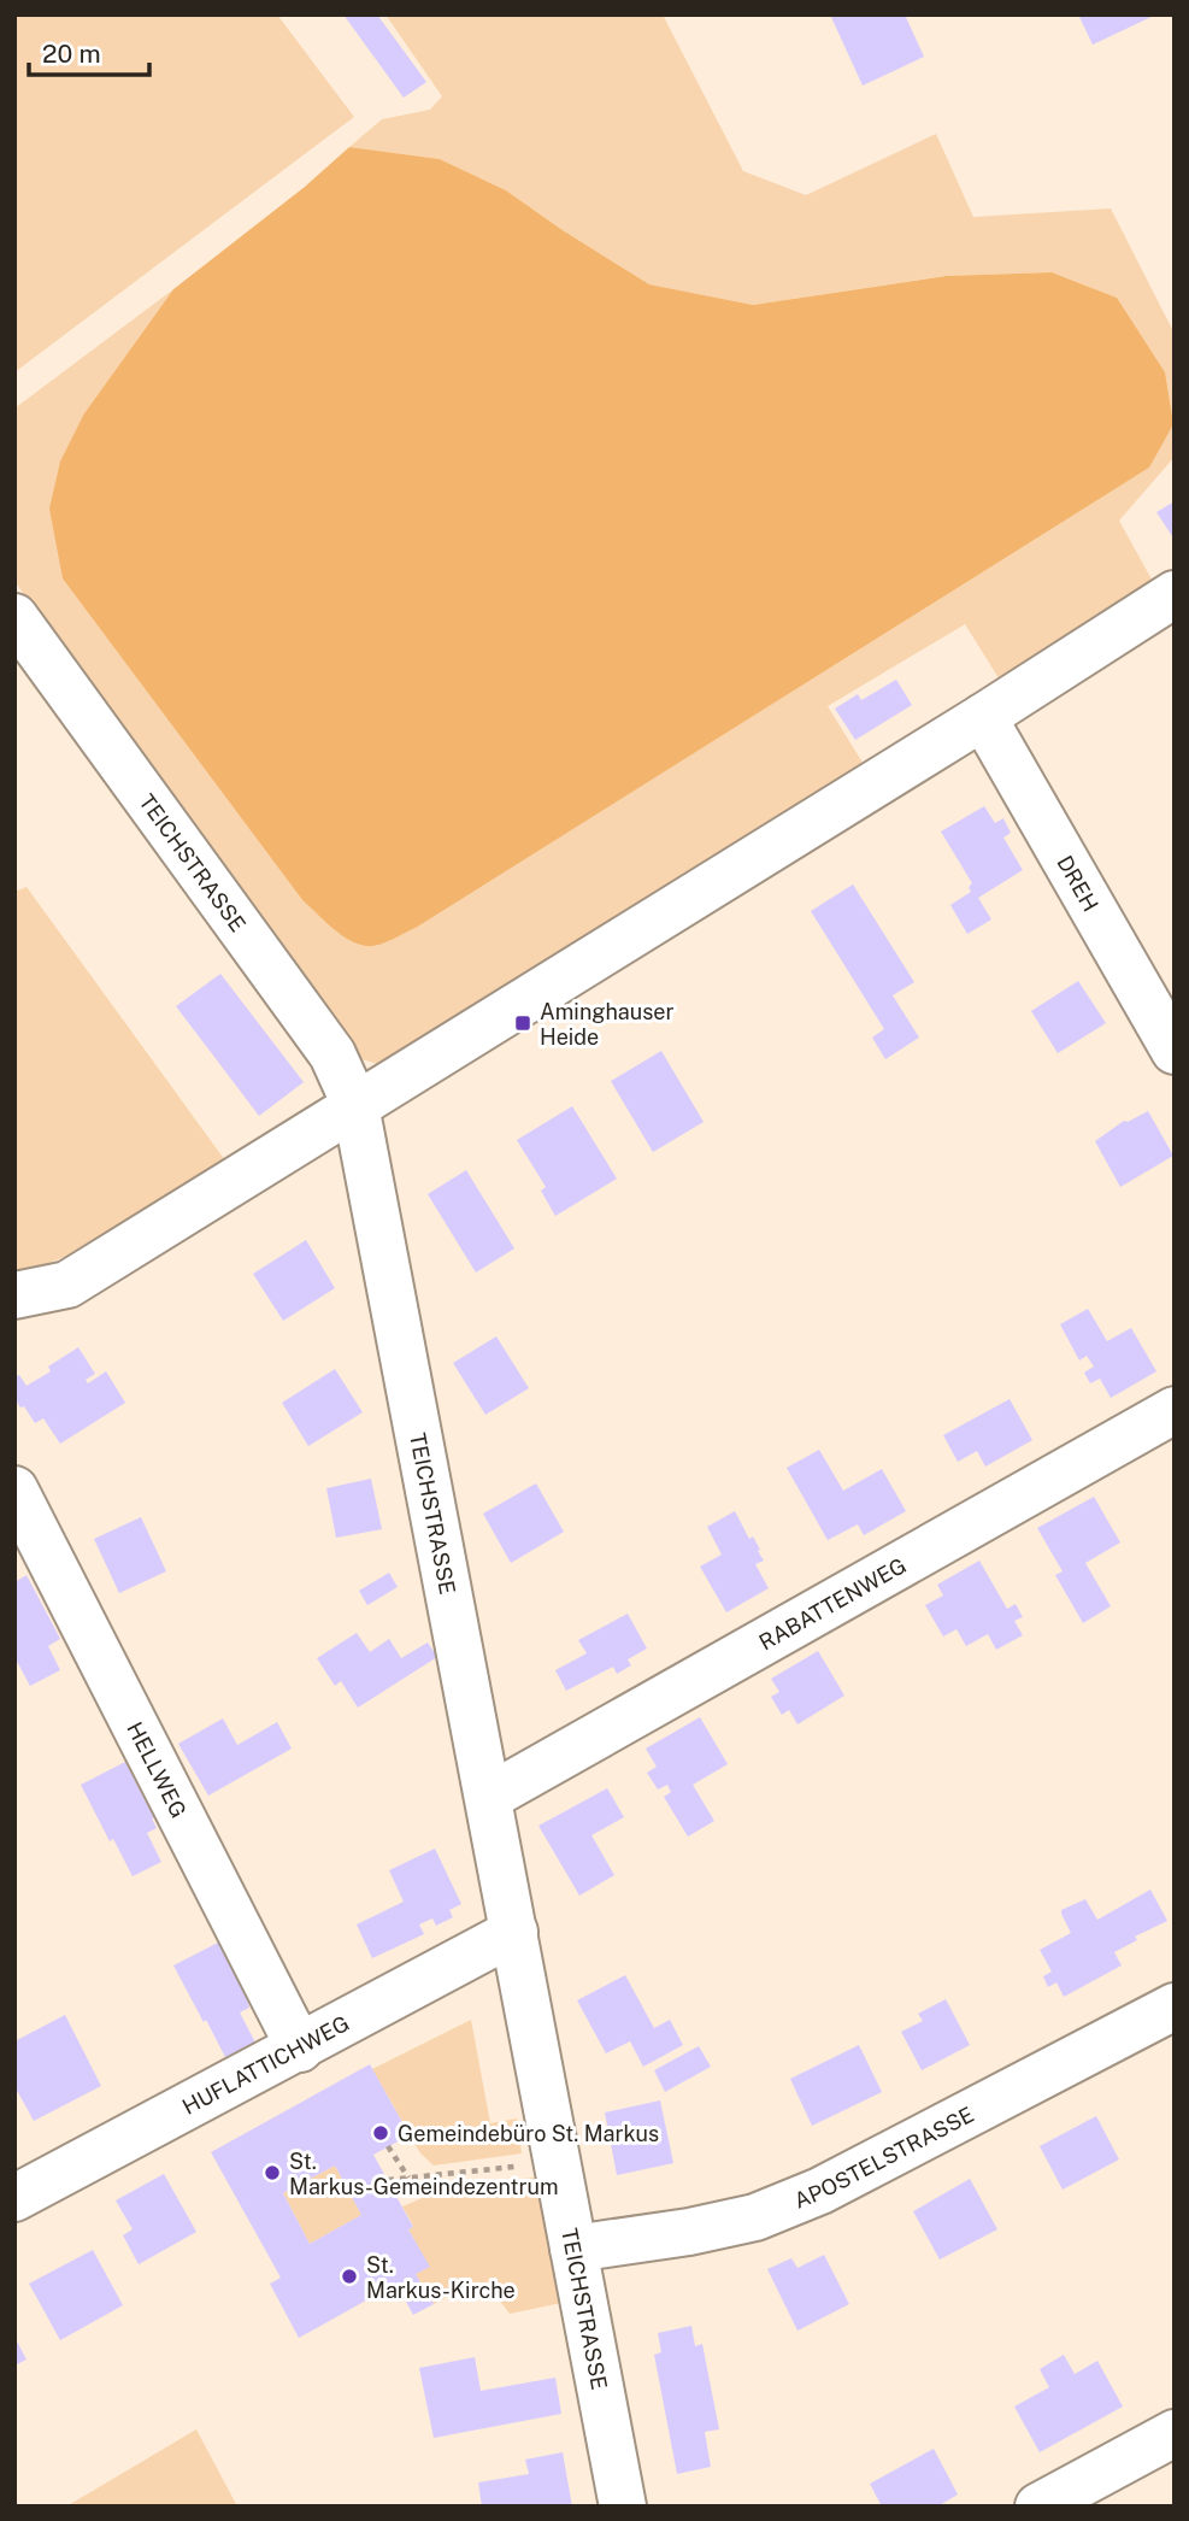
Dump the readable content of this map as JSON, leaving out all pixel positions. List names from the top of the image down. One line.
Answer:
{"streets":{"street":["TEICHSTRASSE","DREH","RABATTENWEG","HELLWEG","HUFLATTICHWEG","APOSTELSTRASSE"]},"crossings":[["TEICHSTRASSE","RABATTENWEG"],["TEICHSTRASSE","HUFLATTICHWEG"],["TEICHSTRASSE","APOSTELSTRASSE"],["HELLWEG","HUFLATTICHWEG"]],"places":{"transit":["Aminghauser Heide"],"other":["Gemeindebüro St. Markus","St. Markus-Gemeindezentrum","St. Markus-Kirche"]},"scale_bar":"20 m"}
